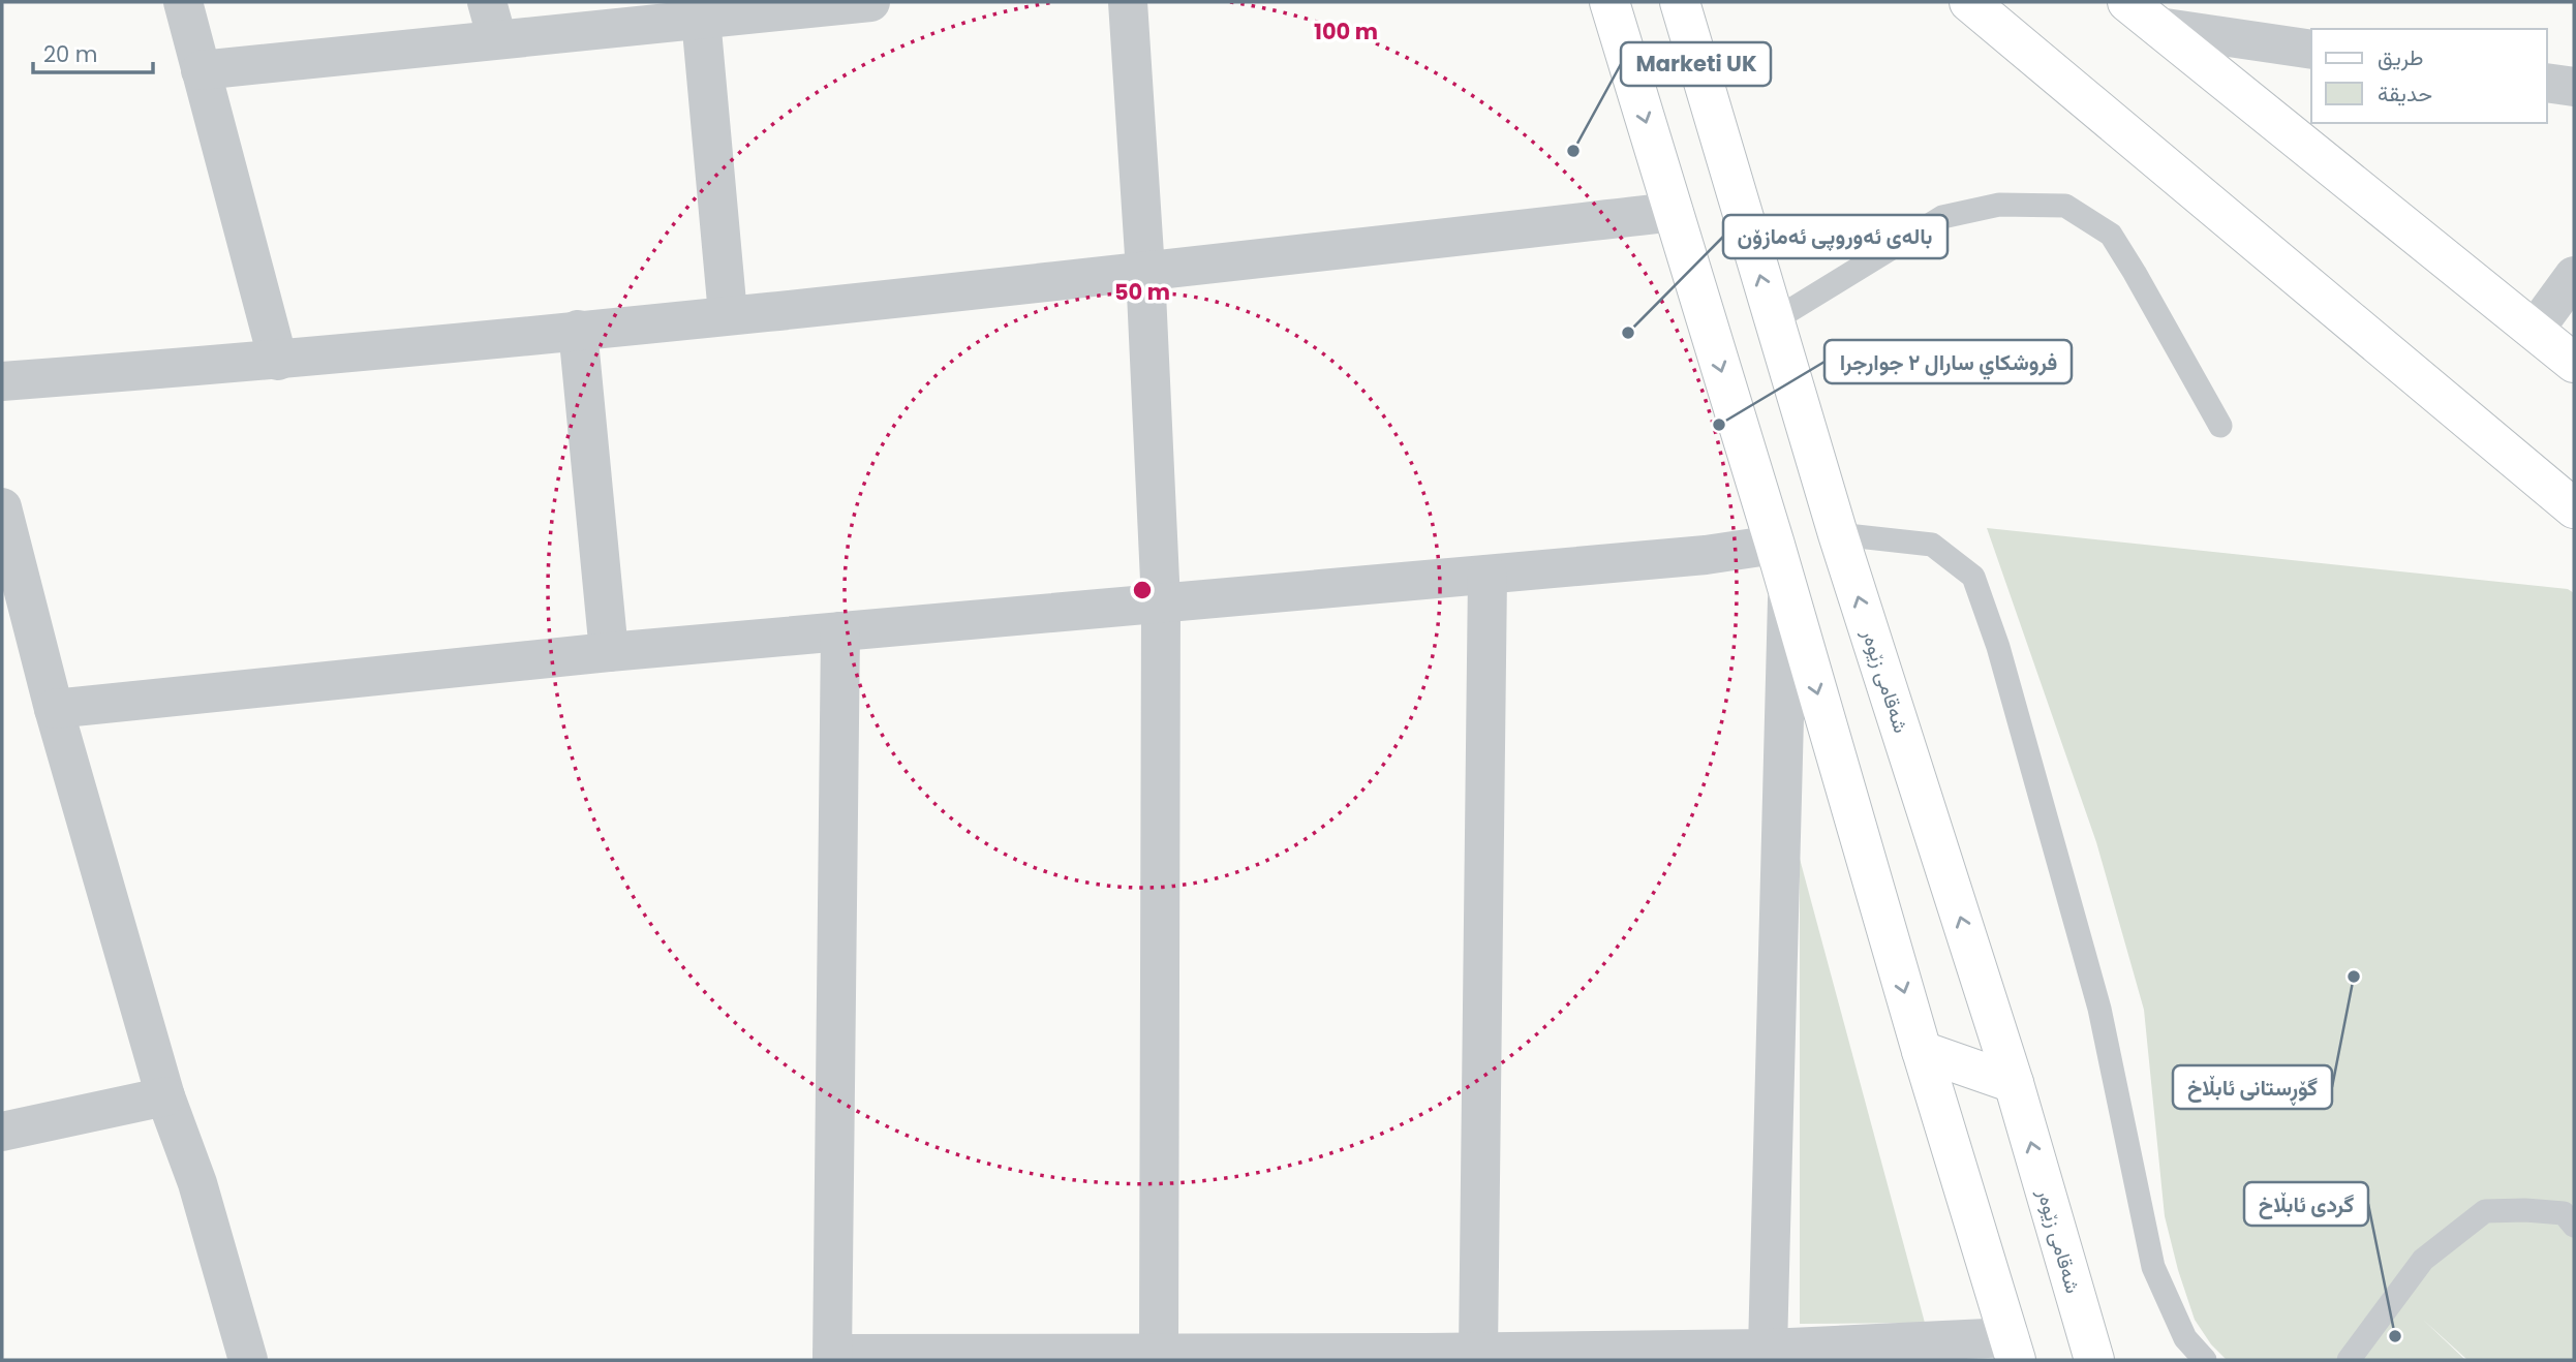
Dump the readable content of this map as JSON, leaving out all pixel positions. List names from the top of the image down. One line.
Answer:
{"streets":{"main road":["شەقامی زێوەر"]},"places":["Marketi UK","بالەی ئەوروپی ئەمازۆن","فروشكاي سارال ٢ جوارجرا","گۆڕستانی ئابڵاخ","گردی ئابڵاخ"],"legend":["طريق","حديقة"],"scale_bar":"20 m","rings":["100 m","50 m"]}
